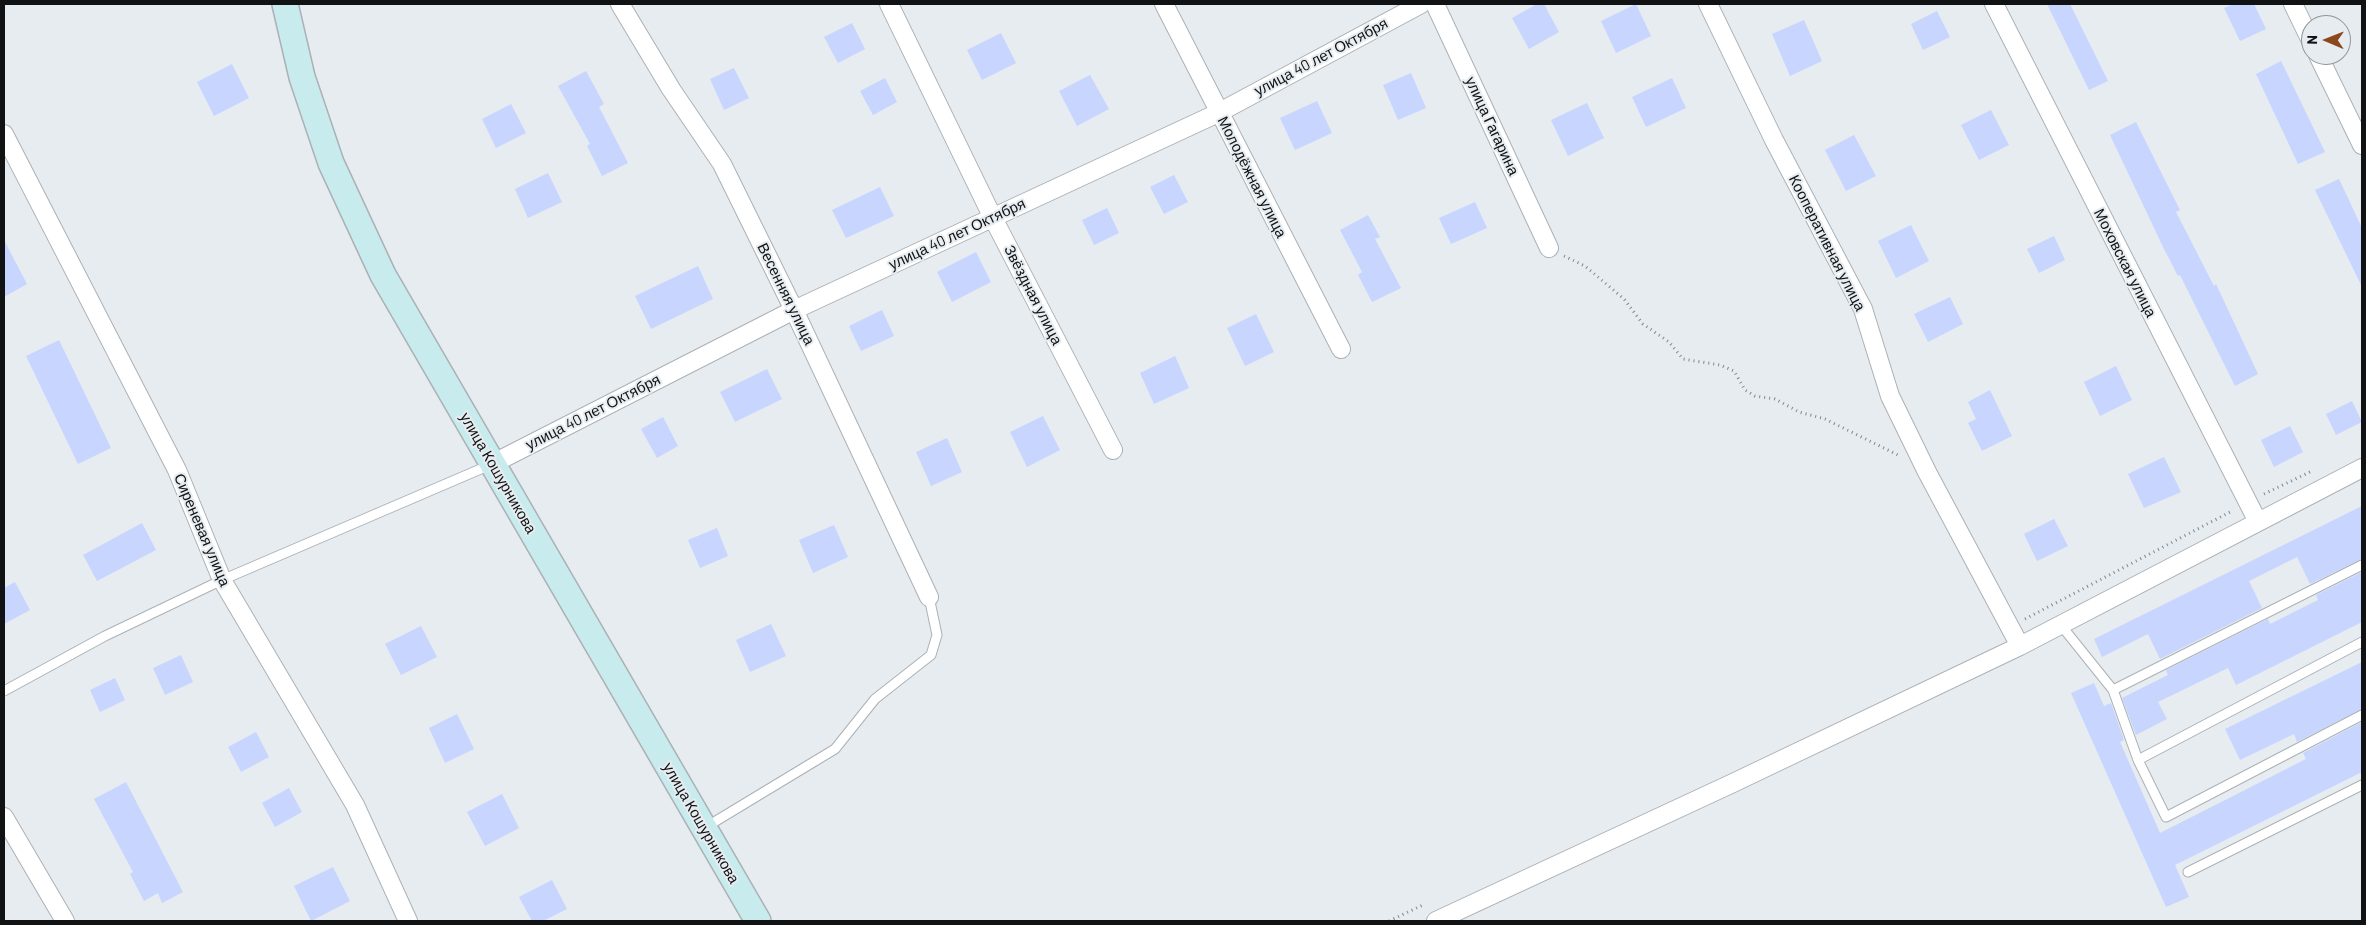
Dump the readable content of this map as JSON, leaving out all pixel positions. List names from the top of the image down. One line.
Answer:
{"streets":{"main road":["улица Кошурникова"],"street":["улица 40 лет Октября","улица Гагарина","Молодёжная улица","Кооперативная улица","Моховская улица","Весенняя улица","Звёздная улица","Сиреневая улица"]},"crossings":[["улица 40 лет Октября","Молодёжная улица"],["улица 40 лет Октября","Весенняя улица"],["улица 40 лет Октября","Звёздная улица"],["улица 40 лет Октября","улица Кошурникова"]],"north":"left"}
